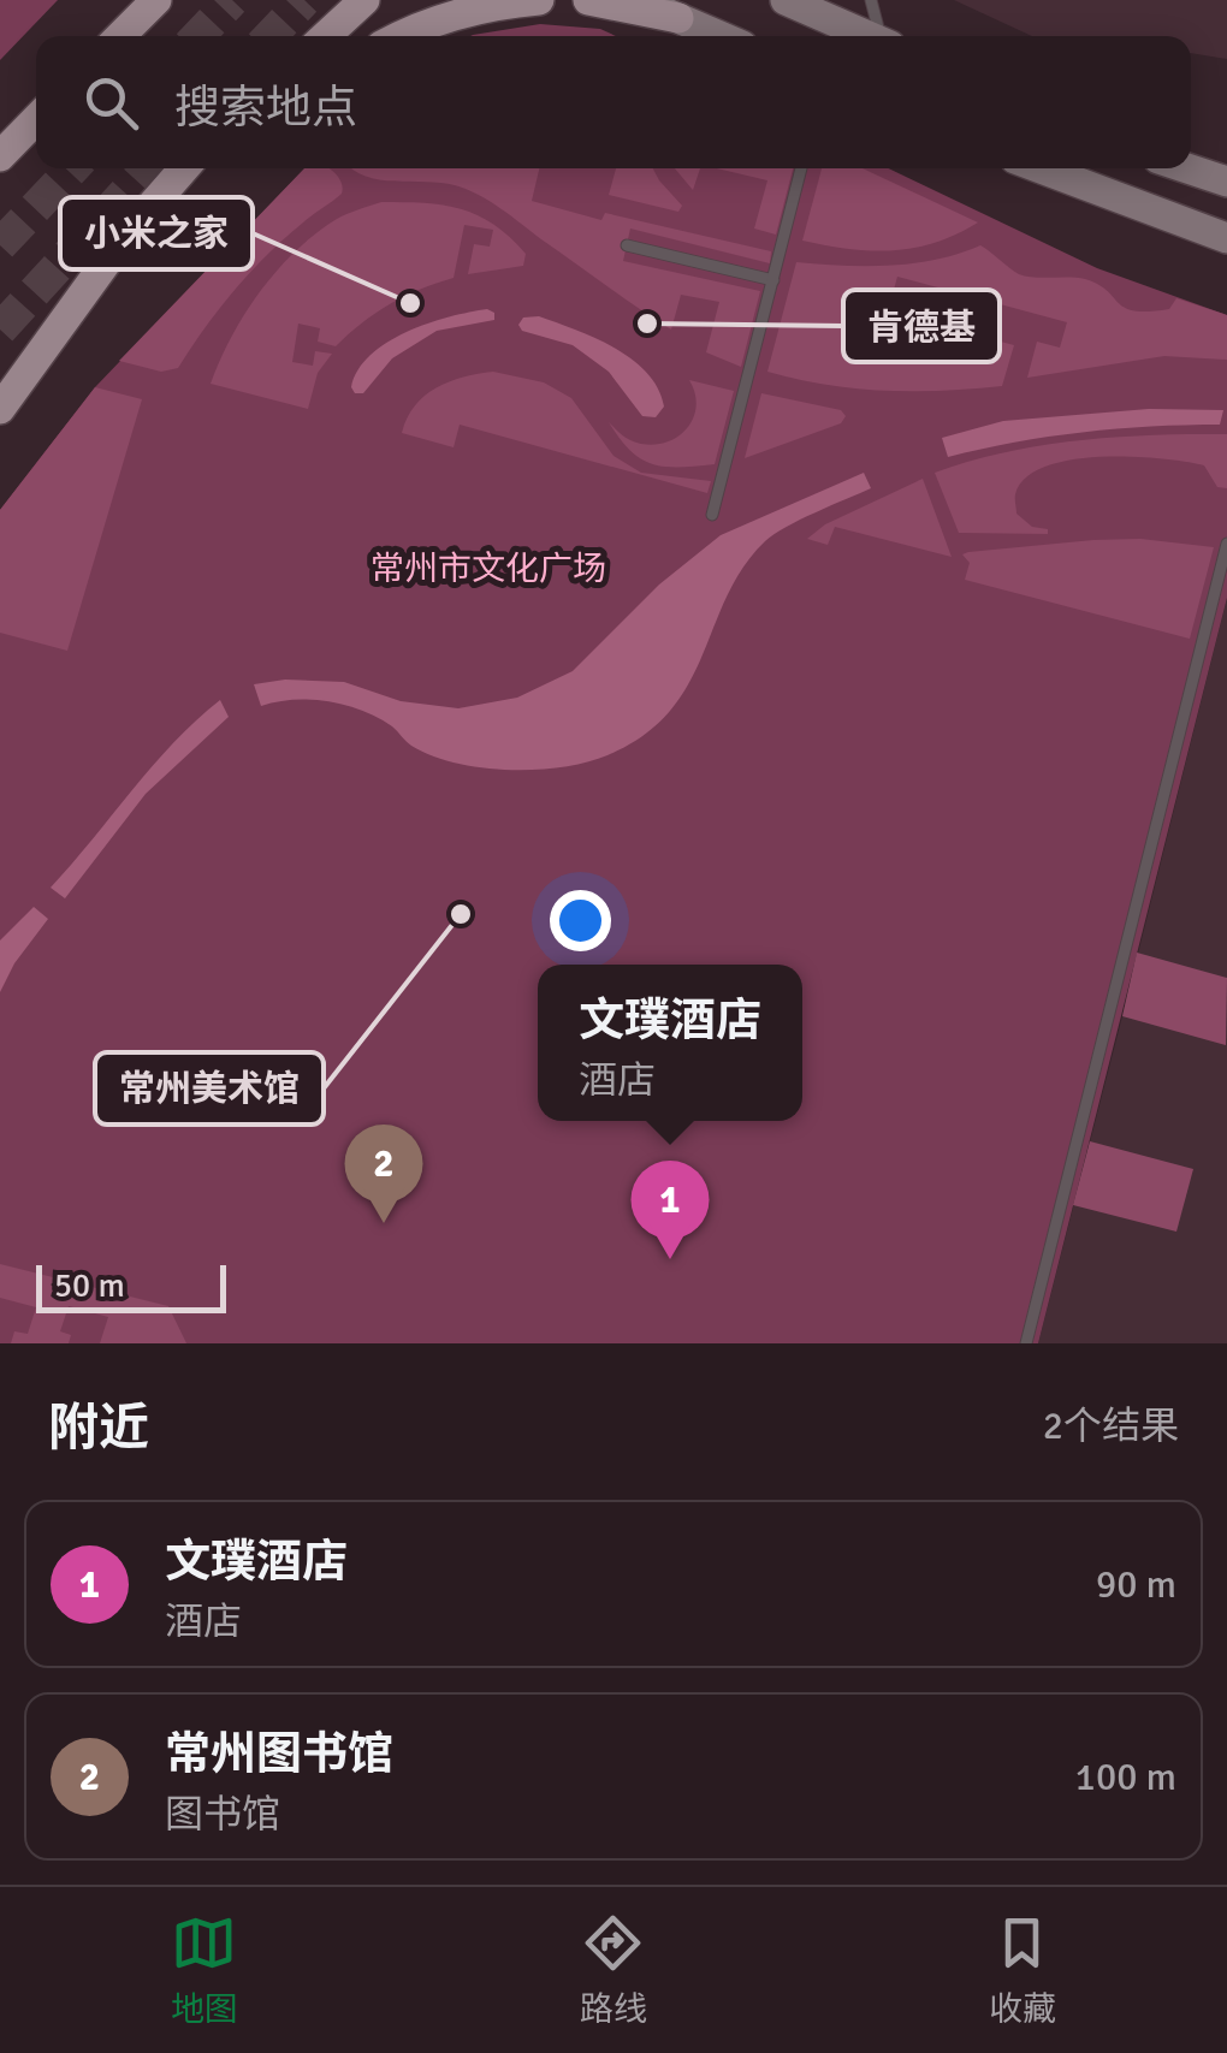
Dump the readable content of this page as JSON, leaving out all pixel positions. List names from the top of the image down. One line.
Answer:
{"parks":["常州市文化广场"],"places":["小米之家","肯德基","常州美术馆"],"scale_bar":"50 m","page":{"search":"搜索地点","popup":["文璞酒店","酒店"],"pins":["2","1"],"scale":"50 m","heading":["附近","2个结果"],"list":[{"mark":"1","name":"文璞酒店","note":"酒店","value":"90 m"},{"mark":"2","name":"常州图书馆","note":"图书馆","value":"100 m"}],"nav":["地图","路线","收藏"]}}
